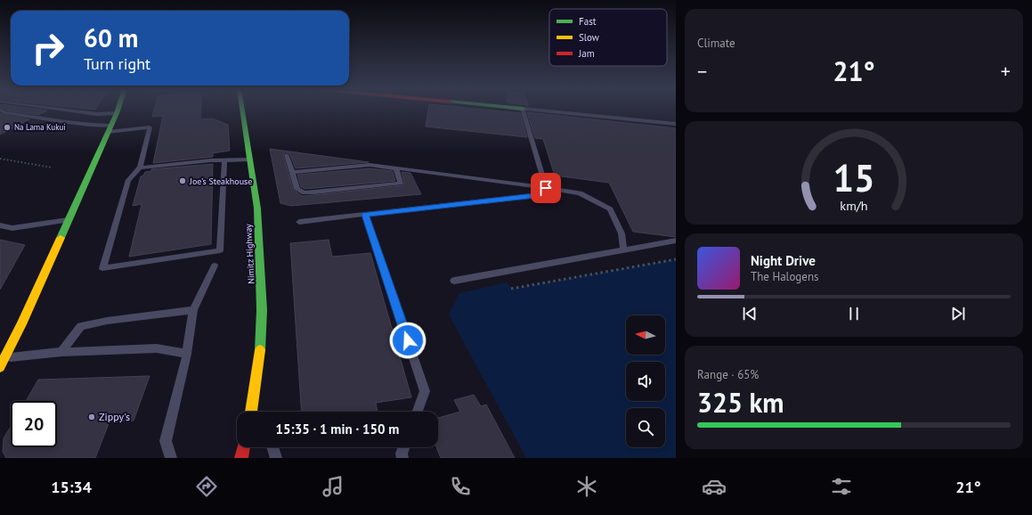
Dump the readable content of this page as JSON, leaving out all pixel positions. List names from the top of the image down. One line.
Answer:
{"streets":{"main road":["Nimitz Highway"]},"places":["Na Lama Kukui","Joe’s Steakhouse","Zippy's"],"legend":["Fast","Slow","Jam"],"north":"left","page":{"tile":["Climate",["Range · 65%","325 km"]],"turn":["60 m","Turn right"],"heat":["−","21°","+"],"song":["Night Drive","The Halogens"],"limit":"20","trip":"15:35 · 1 min · 150 m","tabs":["15:34","21°"],"gauge":["15","km/h"]}}
